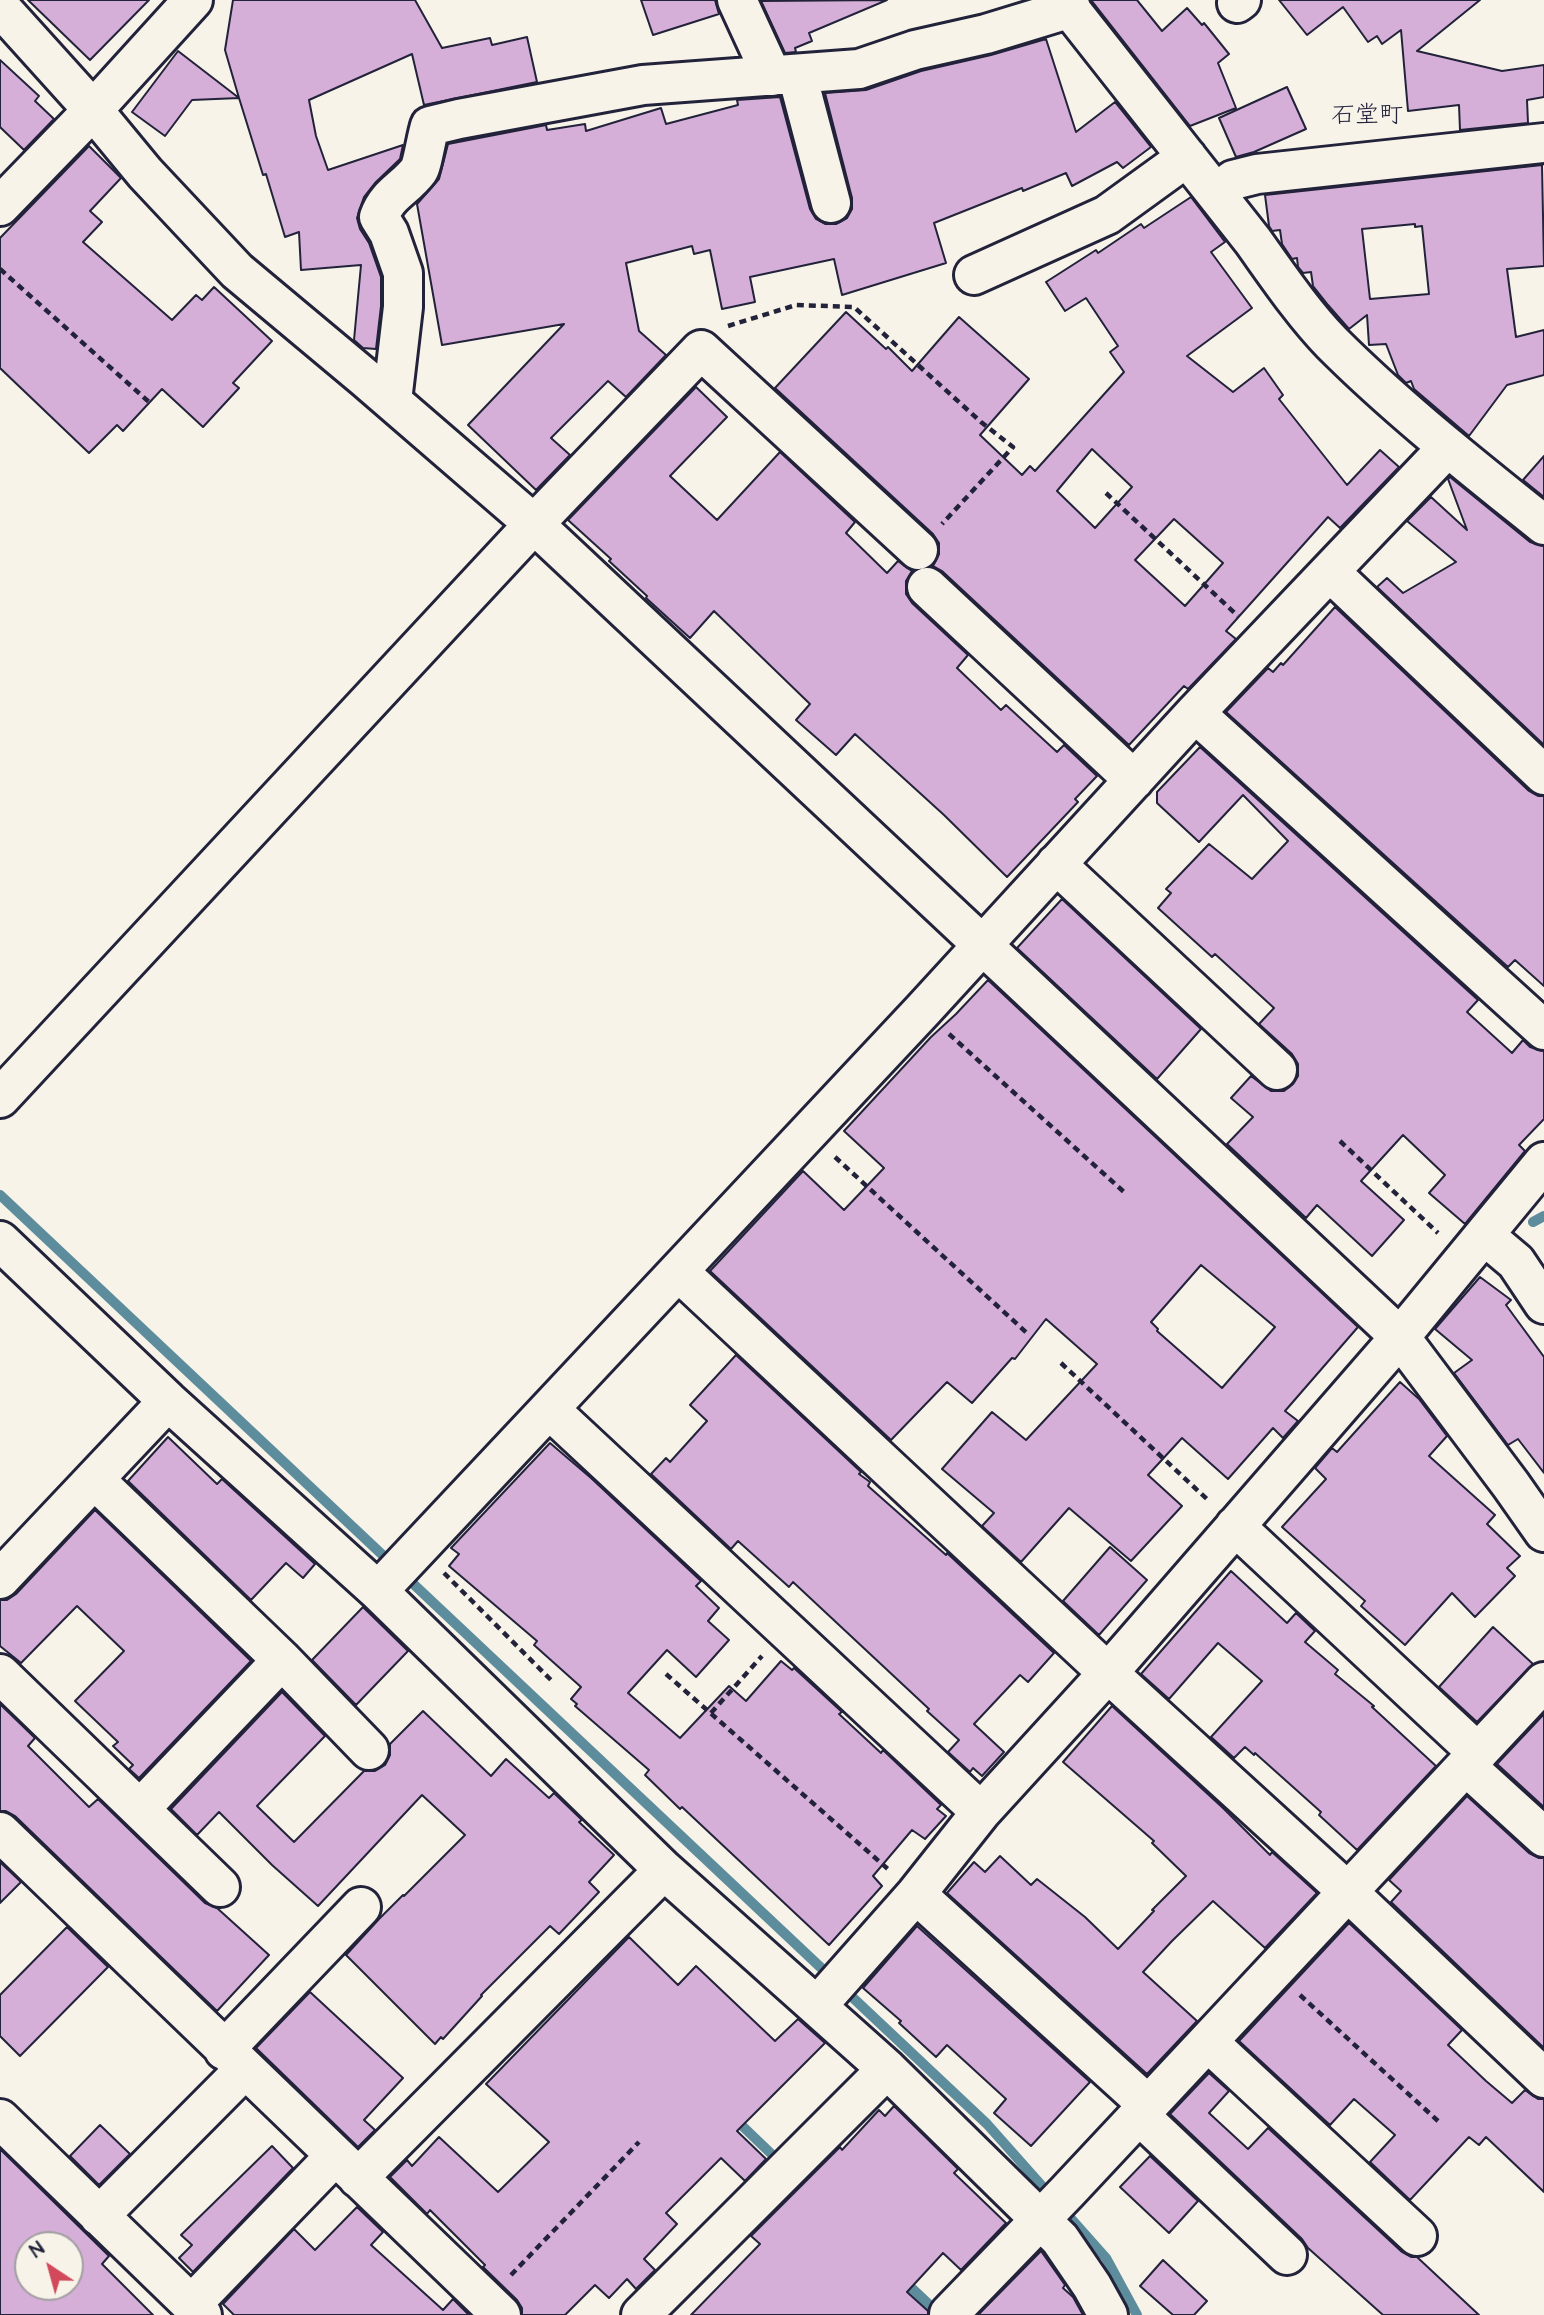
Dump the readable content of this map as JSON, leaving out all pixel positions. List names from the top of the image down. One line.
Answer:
{"districts":["石堂町"],"north":"top left"}
